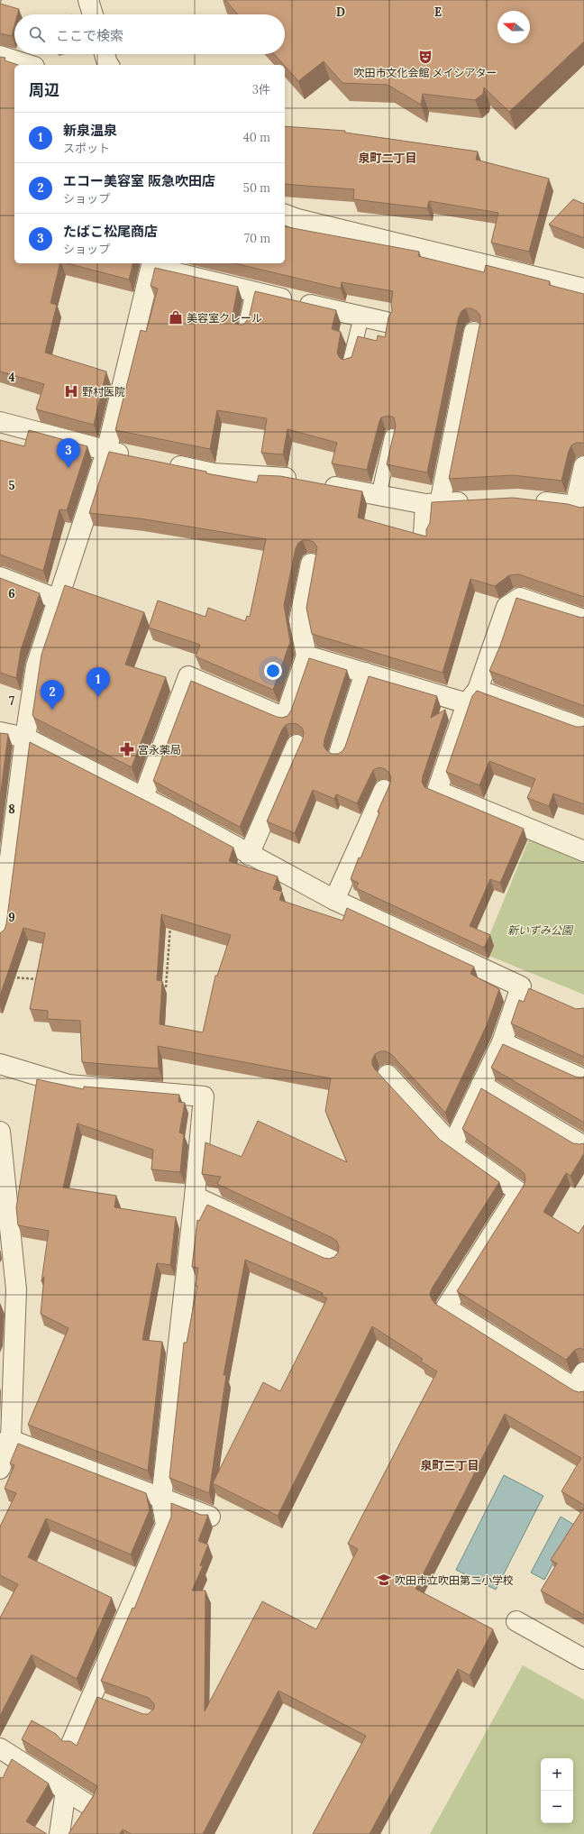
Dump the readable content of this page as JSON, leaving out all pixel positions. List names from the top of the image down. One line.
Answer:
{"districts":["泉町二丁目","泉町三丁目"],"parks":["新いずみ公園"],"places":{"theatre":["吹田市文化会館 メイシアター"],"shop":["美容室クレール"],"hospital":["野村医院"],"pharmacy":["宮永薬局"],"school or university":["吹田市立吹田第二小学校"]},"north":"left","page":{"search":"ここで検索","heading":["周辺","3件"],"list":[{"mark":"1","name":"新泉温泉","note":"スポット","value":"40 m"},{"mark":"2","name":"エコー美容室 阪急吹田店","note":"ショップ","value":"50 m"},{"mark":"3","name":"たばこ松尾商店","note":"ショップ","value":"70 m"}],"pins":["3","1","2"],"map_buttons":["+","−"]},"grid":{"columns":["D","E"],"rows":["4","5","6","7","8","9"]}}
